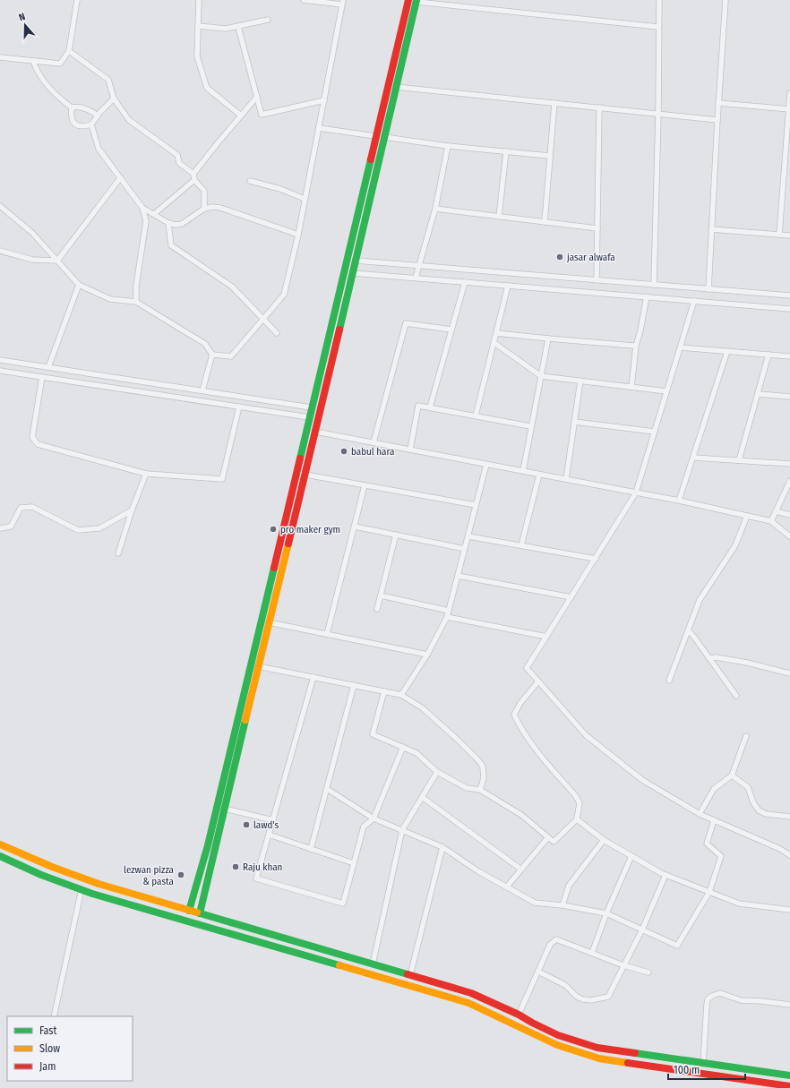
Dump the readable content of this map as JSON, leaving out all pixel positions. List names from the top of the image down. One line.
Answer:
{"places":["jasar alwafa","babul hara","pro maker gym","lawd's","Raju khan","lezwan pizza & pasta"],"legend":["Fast","Slow","Jam"],"scale_bar":"100 m","north":"top"}
